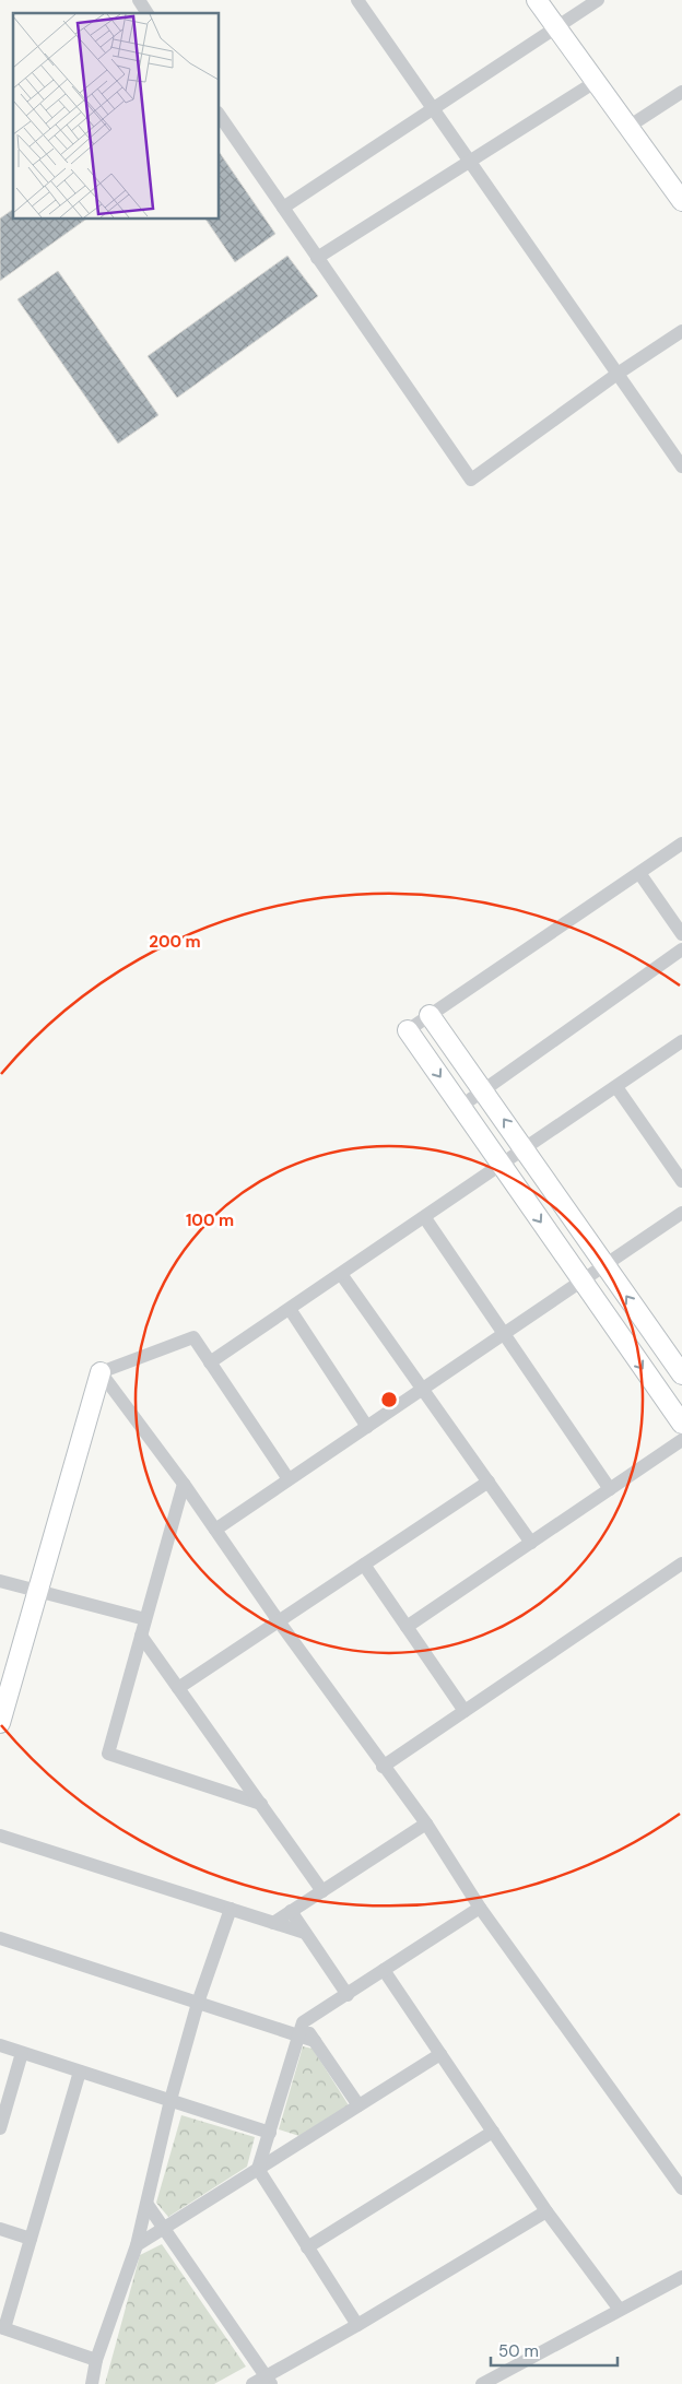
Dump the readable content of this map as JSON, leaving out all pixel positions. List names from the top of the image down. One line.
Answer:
{"scale_bar":"50 m","rings":["200 m","100 m"]}
